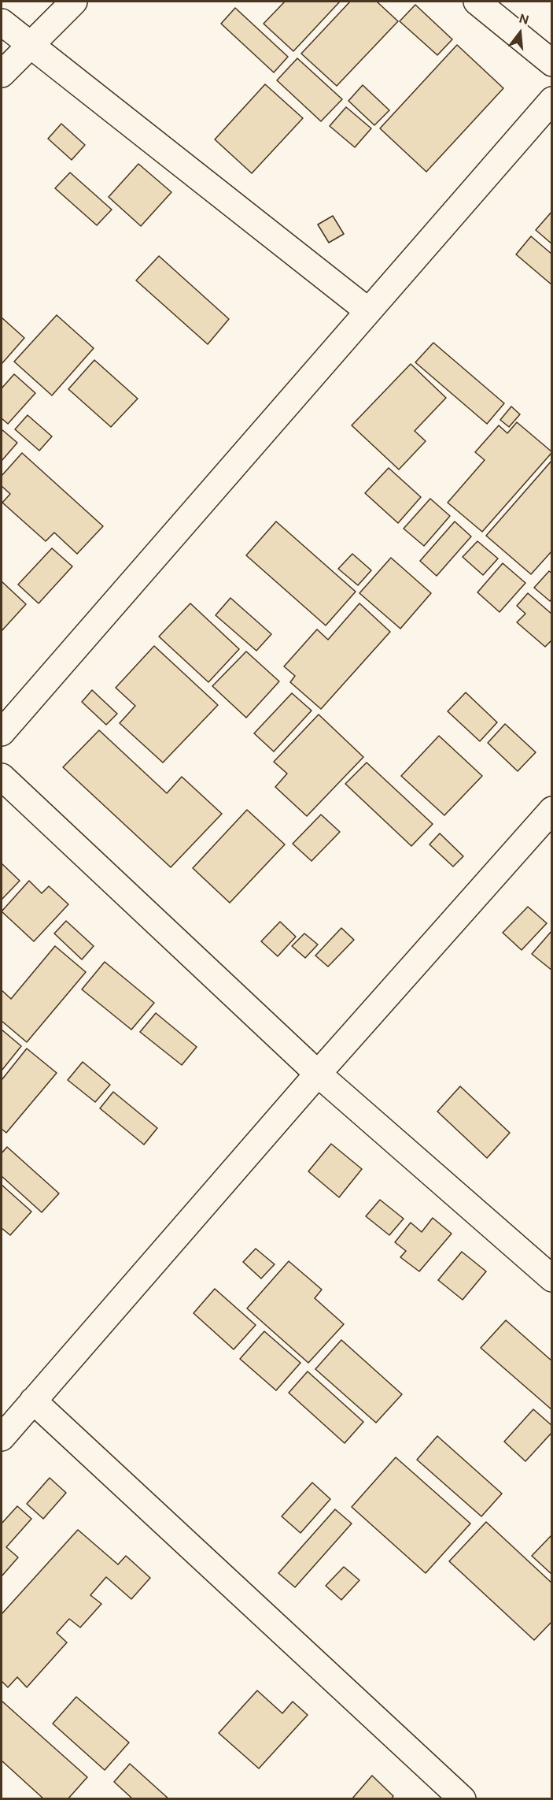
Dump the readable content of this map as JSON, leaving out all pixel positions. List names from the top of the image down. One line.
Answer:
{"north":"top"}
